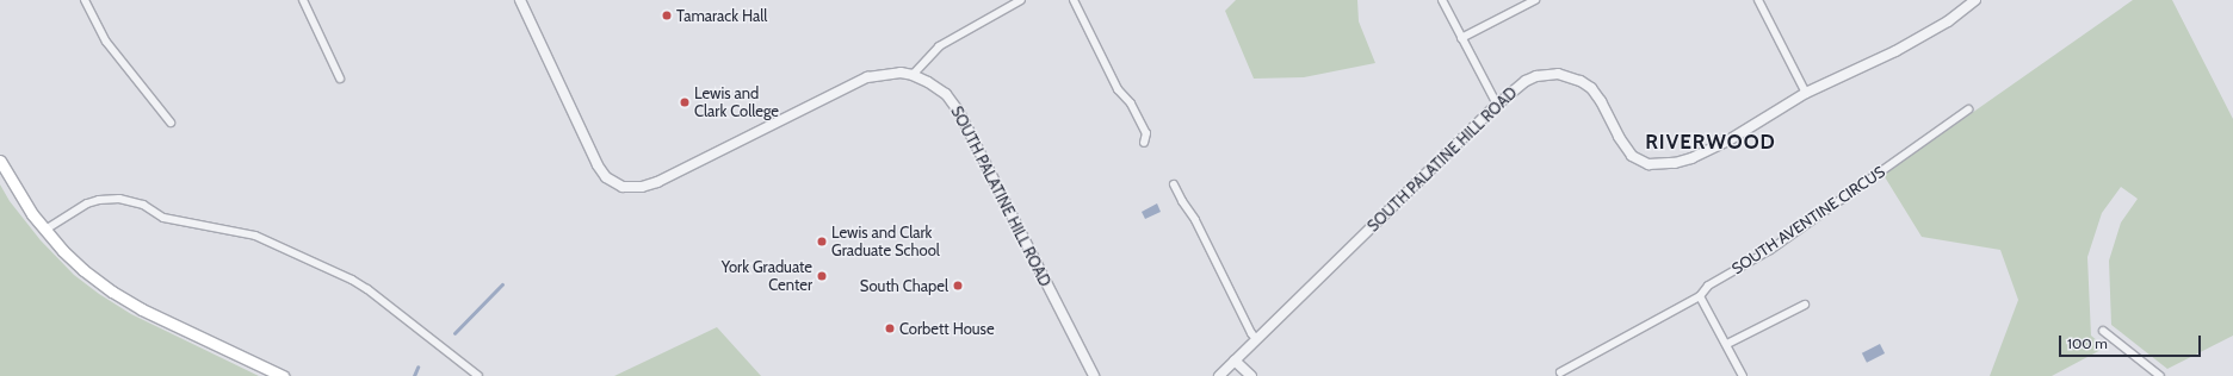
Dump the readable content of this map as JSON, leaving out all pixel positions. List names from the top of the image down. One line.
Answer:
{"streets":{"street":["SOUTH PALATINE HILL ROAD","SOUTH AVENTINE CIRCUS"]},"districts":["RIVERWOOD"],"places":["Tamarack Hall","Lewis and Clark College","Lewis and Clark Graduate School","York Graduate Center","South Chapel","Corbett House"],"scale_bar":"100 m"}
